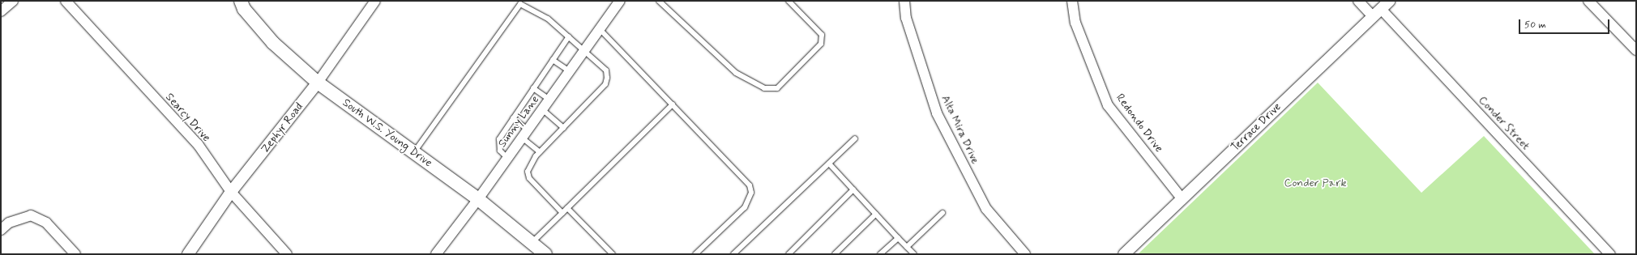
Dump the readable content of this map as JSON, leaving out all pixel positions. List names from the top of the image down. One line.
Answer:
{"streets":{"main road":["South W.S. Young Drive"],"street":["Searcy Drive","Sunny Lane","Redondo Drive","Conder Street","Terrace Drive","Zephyr Road","Alta Mira Drive"]},"crossings":[["Searcy Drive","Zephyr Road"],["Sunny Lane","South W.S. Young Drive"],["Redondo Drive","Terrace Drive"],["Conder Street","Terrace Drive"],["Zephyr Road","South W.S. Young Drive"]],"parks":["Conder Park"],"scale_bar":"50 m"}
